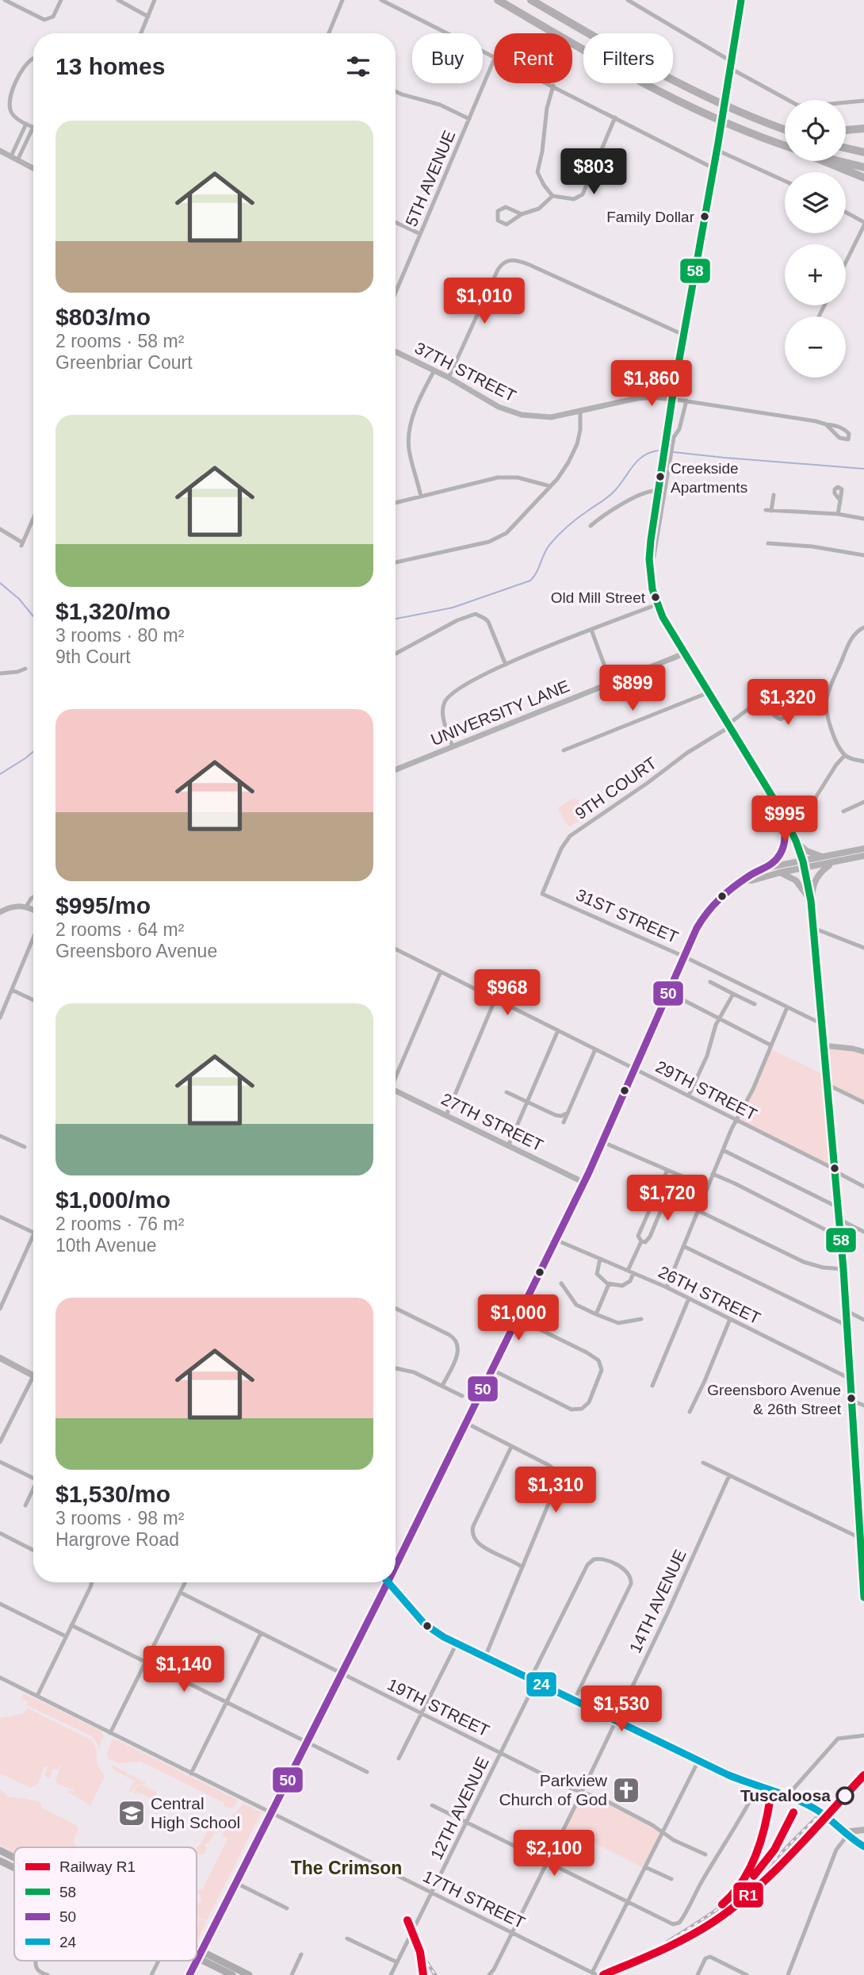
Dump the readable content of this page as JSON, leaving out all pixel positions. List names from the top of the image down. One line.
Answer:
{"streets":{"street":["5TH AVENUE","37TH STREET","UNIVERSITY LANE","9TH COURT","31ST STREET","29TH STREET","27TH STREET","26TH STREET","14TH AVENUE","19TH STREET","12TH AVENUE","17TH STREET"]},"crossings":[["9TH COURT","31ST STREET"],["14TH AVENUE","19TH STREET"],["14TH AVENUE","17TH STREET"],["19TH STREET","12TH AVENUE"],["12TH AVENUE","17TH STREET"]],"districts":["The Crimson"],"places":{"other":["Family Dollar","Creekside Apartments","Old Mill Street","Greensboro Avenue & 26th Street","Tuscaloosa"],"church":["Parkview Church of God"],"school or university":["Central High School"]},"lines":["transit line 58","transit line 50","transit line 24","rail line R1"],"legend":["Railway R1","58","50","24"],"page":{"chip":["Buy","Rent","Filters"],"heading":"13 homes","map_buttons":["+","−"],"list":[{"name":"$803/mo","note":"2 rooms · 58 m² · Greenbriar Court"},{"name":"$1,320/mo","note":"3 rooms · 80 m² · 9th Court"},{"name":"$995/mo","note":"2 rooms · 64 m² · Greensboro Avenue"},{"name":"$1,000/mo","note":"2 rooms · 76 m² · 10th Avenue"},{"name":"$1,530/mo","note":"3 rooms · 98 m² · Hargrove Road"}],"price":["$803","$1,010","$1,860","$899","$1,320","$995","$968","$1,720","$1,000","$1,310","$1,140","$1,530","$2,100"]}}
